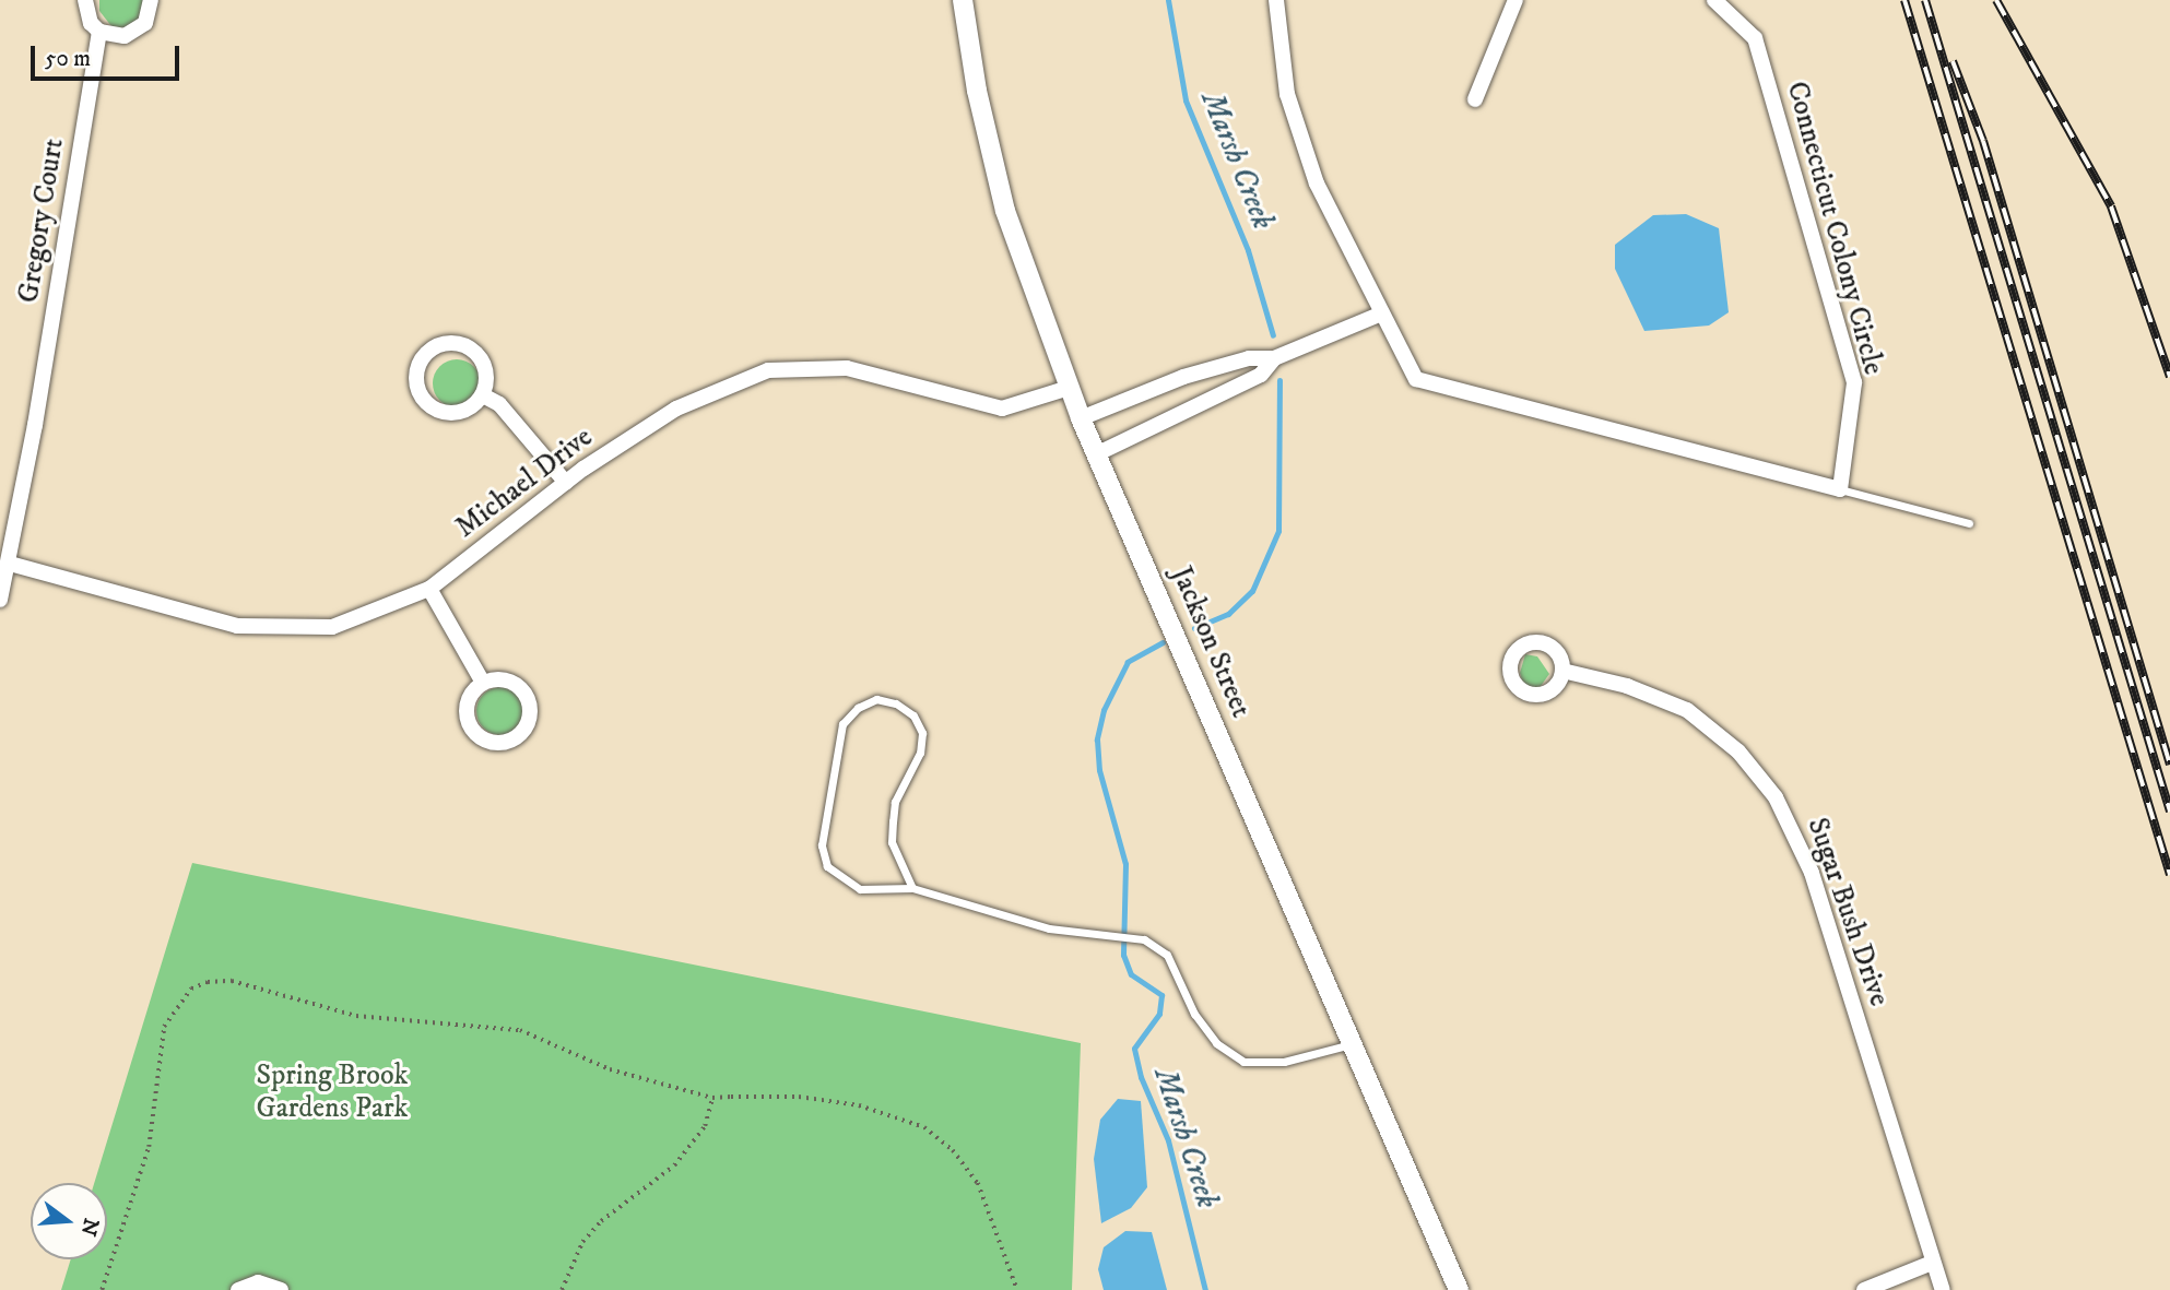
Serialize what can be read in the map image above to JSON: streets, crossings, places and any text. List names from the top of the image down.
{
  "streets": {
    "street": [
      "Gregory Court",
      "Connecticut Colony Circle",
      "Michael Drive",
      "Jackson Street",
      "Sugar Bush Drive"
    ]
  },
  "crossings": [
    ["Gregory Court", "Michael Drive"],
    ["Michael Drive", "Jackson Street"]
  ],
  "water": ["Marsh Creek"],
  "parks": ["Spring Brook Gardens Park"],
  "scale_bar": "50 m",
  "north": "right"
}
